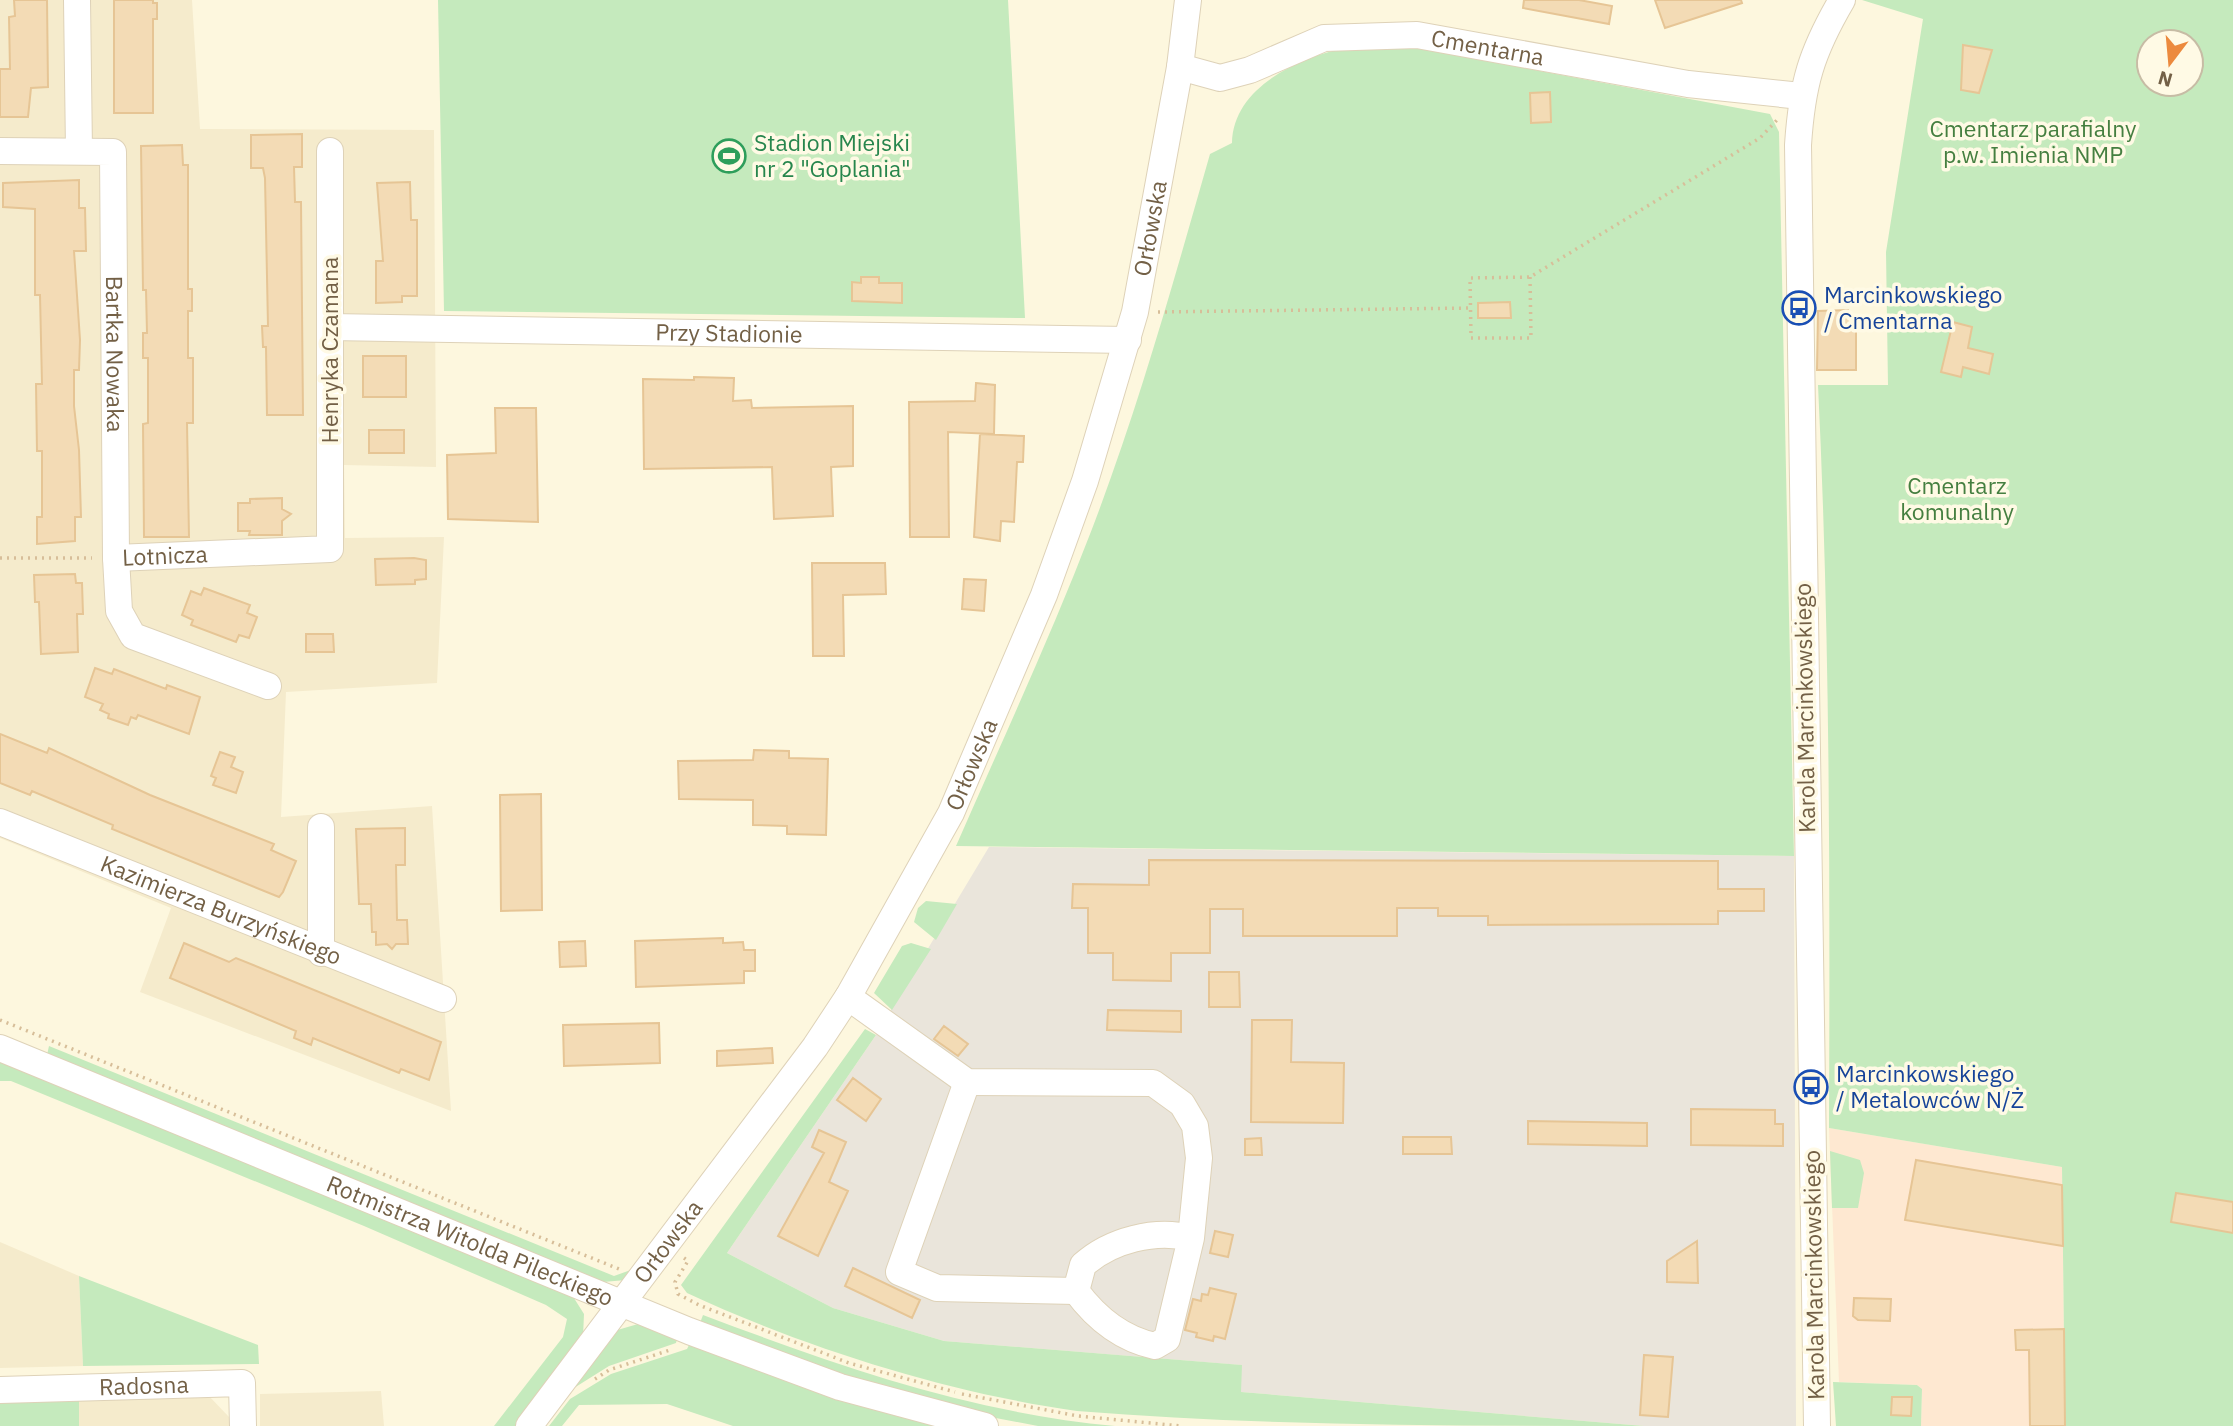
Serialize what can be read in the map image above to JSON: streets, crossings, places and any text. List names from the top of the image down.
{
  "streets": {
    "street": [
      "Cmentarna",
      "Orłowska",
      "Przy Stadionie",
      "Henryka Czamana",
      "Bartka Nowaka",
      "Lotnicza",
      "Karola Marcinkowskiego",
      "Kazimierza Burzyńskiego",
      "Rotmistrza Witolda Pileckiego",
      "Radosna"
    ]
  },
  "crossings": [
    ["Cmentarna", "Orłowska"],
    ["Cmentarna", "Karola Marcinkowskiego"],
    ["Orłowska", "Przy Stadionie"],
    ["Orłowska", "Rotmistrza Witolda Pileckiego"],
    ["Przy Stadionie", "Henryka Czamana"],
    ["Henryka Czamana", "Lotnicza"],
    ["Bartka Nowaka", "Lotnicza"]
  ],
  "parks": ["Cmentarz parafialny p.w. Imienia NMP", "Cmentarz komunalny"],
  "places": {
    "sports": ["Stadion Miejski nr 2 \"Goplania\""],
    "bus stop": ["Marcinkowskiego / Cmentarna", "Marcinkowskiego / Metalowców N/Ż"]
  },
  "north": "bottom"
}
